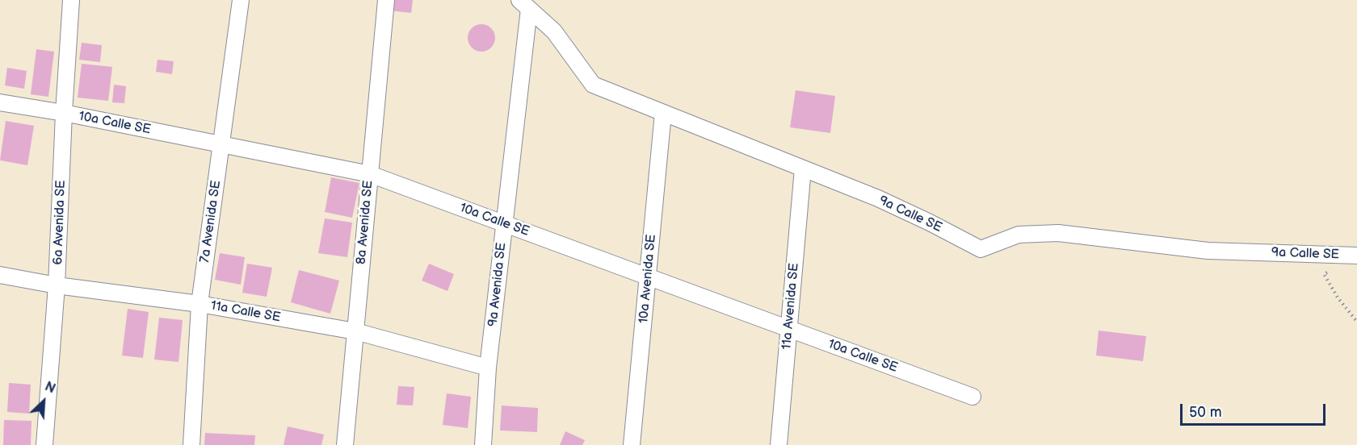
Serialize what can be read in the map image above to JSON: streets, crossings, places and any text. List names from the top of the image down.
{
  "streets": {
    "street": [
      "10a Calle SE",
      "9a Calle SE",
      "7a Avenida SE",
      "6a Avenida SE",
      "8a Avenida SE",
      "10a Avenida SE",
      "9a Avenida SE",
      "11a Avenida SE",
      "11a Calle SE"
    ]
  },
  "crossings": [
    ["10a Calle SE", "7a Avenida SE"],
    ["10a Calle SE", "6a Avenida SE"],
    ["10a Calle SE", "8a Avenida SE"],
    ["10a Calle SE", "10a Avenida SE"],
    ["10a Calle SE", "9a Avenida SE"],
    ["10a Calle SE", "11a Avenida SE"],
    ["9a Calle SE", "10a Avenida SE"],
    ["9a Calle SE", "9a Avenida SE"],
    ["9a Calle SE", "11a Avenida SE"],
    ["7a Avenida SE", "11a Calle SE"],
    ["6a Avenida SE", "11a Calle SE"],
    ["8a Avenida SE", "11a Calle SE"],
    ["9a Avenida SE", "11a Calle SE"]
  ],
  "scale_bar": "50 m",
  "north": "top right"
}
